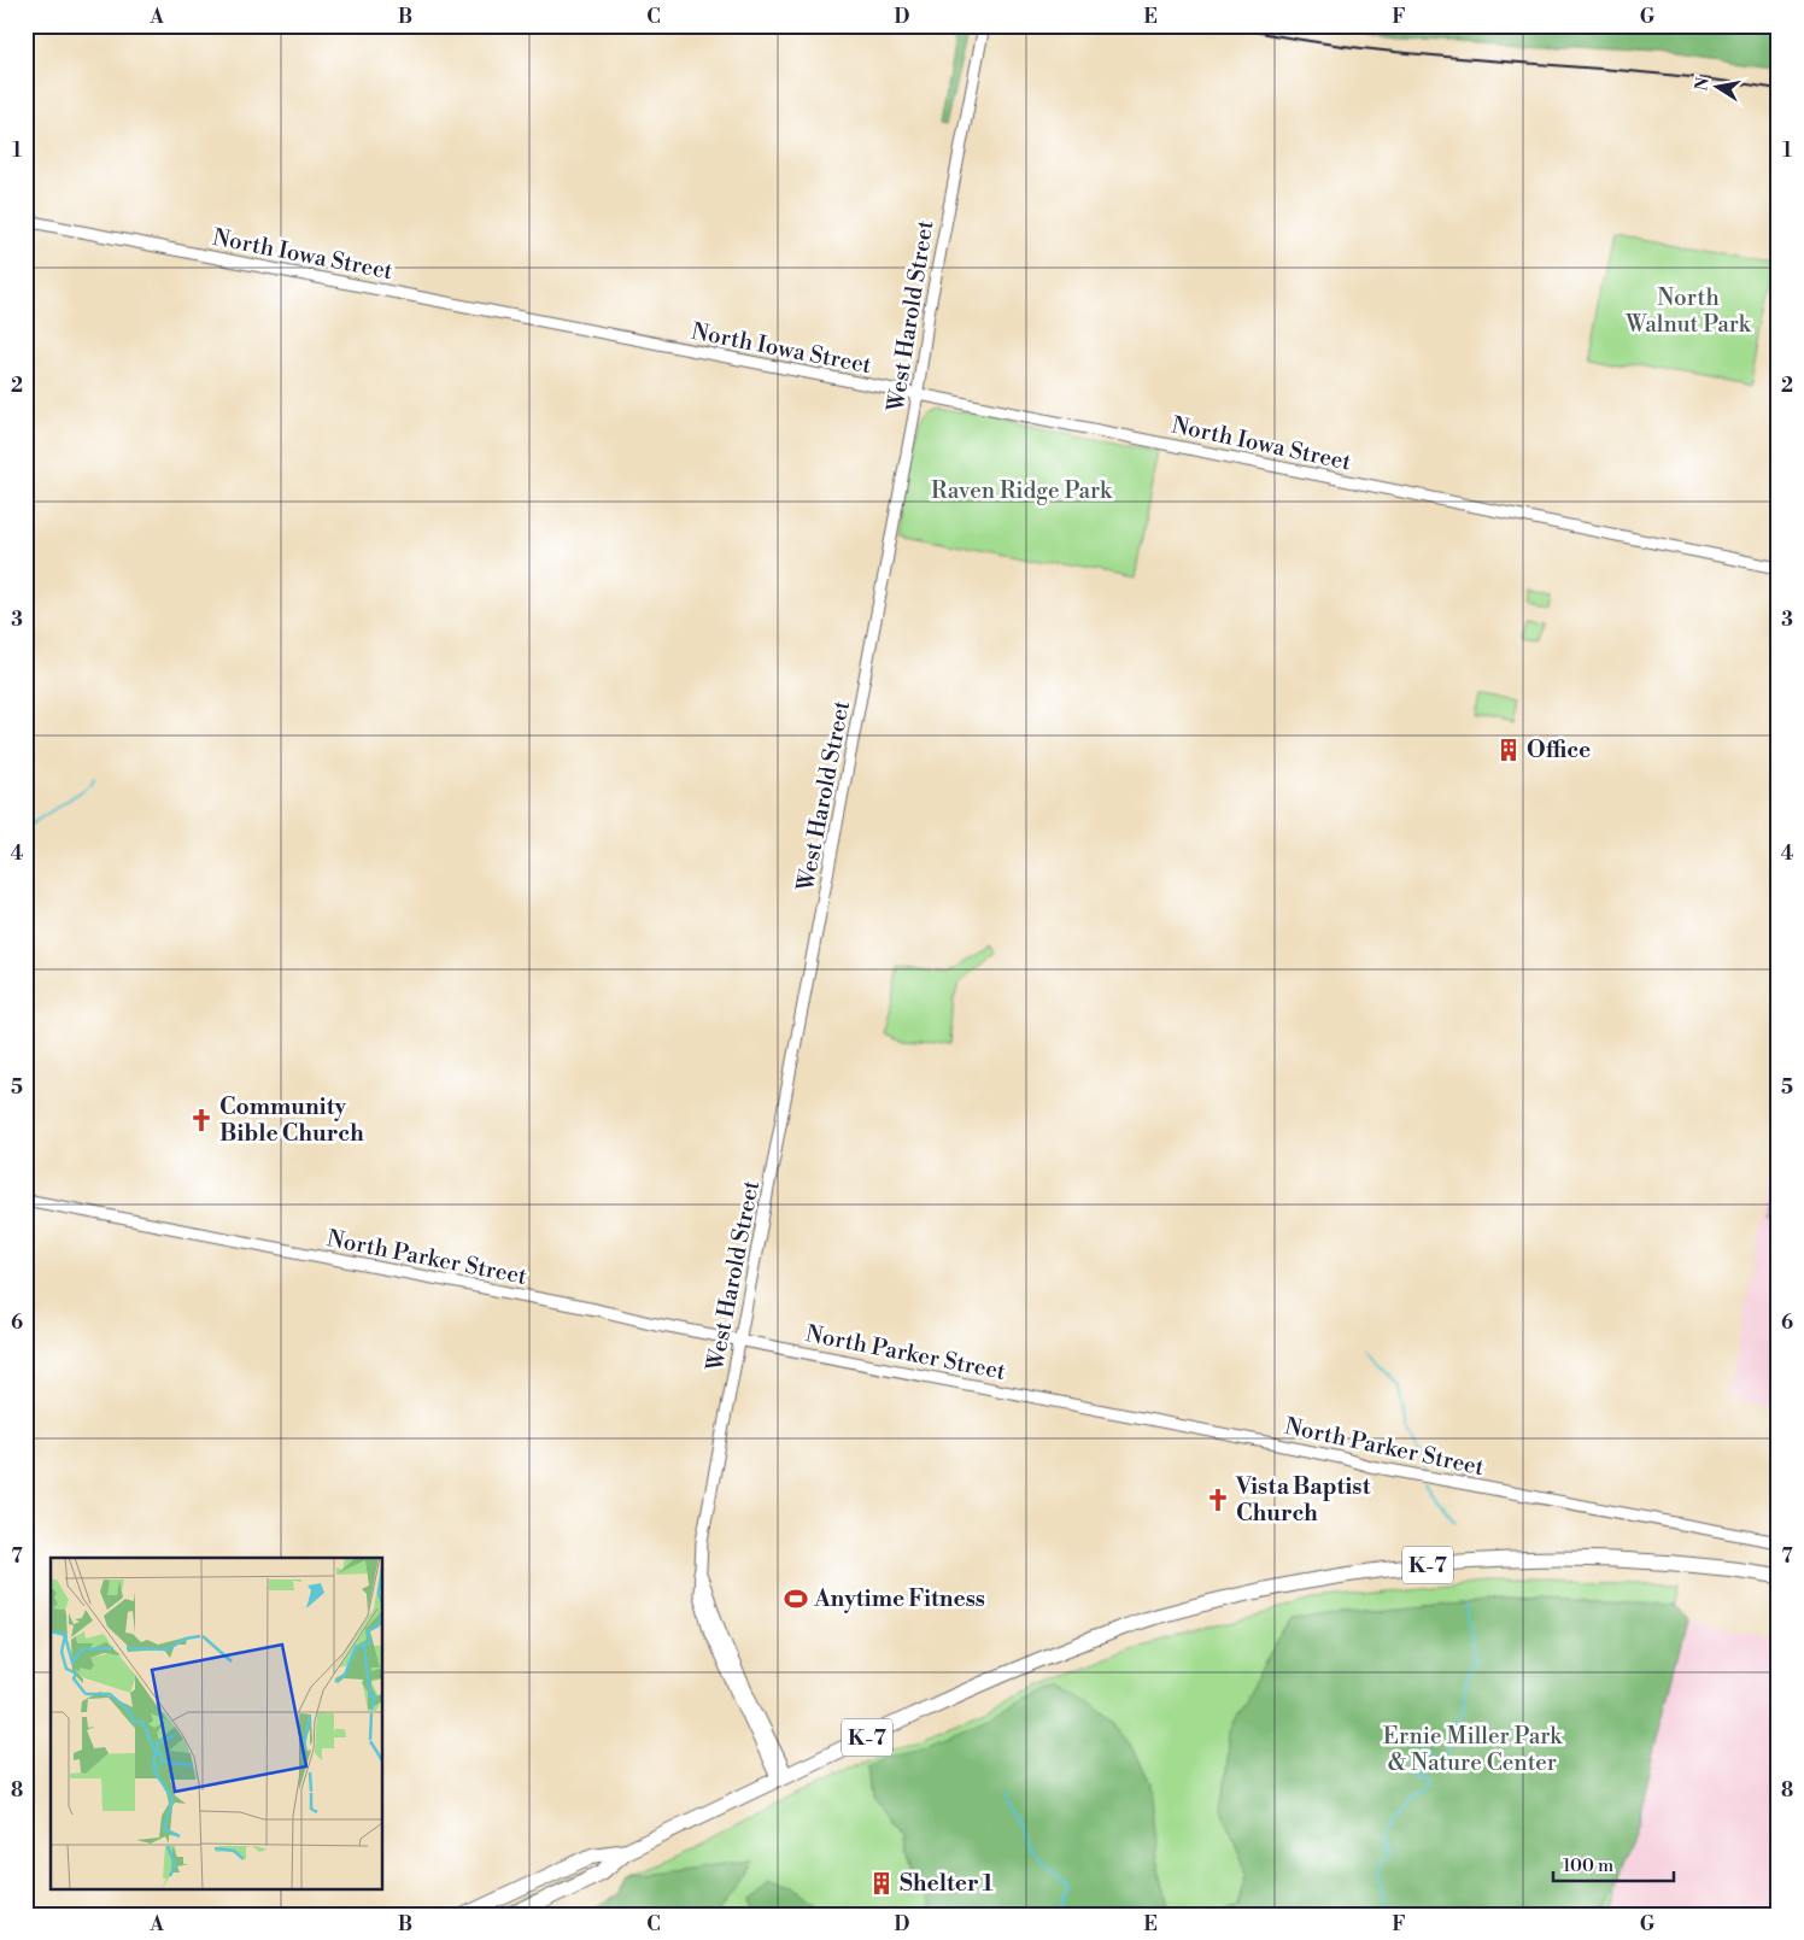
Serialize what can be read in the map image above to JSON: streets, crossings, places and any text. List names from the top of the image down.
{
  "streets": {
    "highway": ["K-7"],
    "street": ["North Iowa Street", "West Harold Street", "North Parker Street"]
  },
  "crossings": [
    ["North Iowa Street", "West Harold Street"],
    ["West Harold Street", "North Parker Street"],
    ["West Harold Street", "K-7"]
  ],
  "parks": ["North Walnut Park", "Raven Ridge Park", "Ernie Miller Park & Nature Center"],
  "places": {
    "building": ["Office", "Shelter 1"],
    "church": ["Community Bible Church", "Vista Baptist Church"],
    "sports": ["Anytime Fitness"]
  },
  "scale_bar": "100 m",
  "north": "left",
  "grid": {
    "columns": [
      "A",
      "B",
      "C",
      "D",
      "E",
      "F",
      "G"
    ],
    "rows": [
      "1",
      "2",
      "3",
      "4",
      "5",
      "6",
      "7",
      "8"
    ]
  }
}
